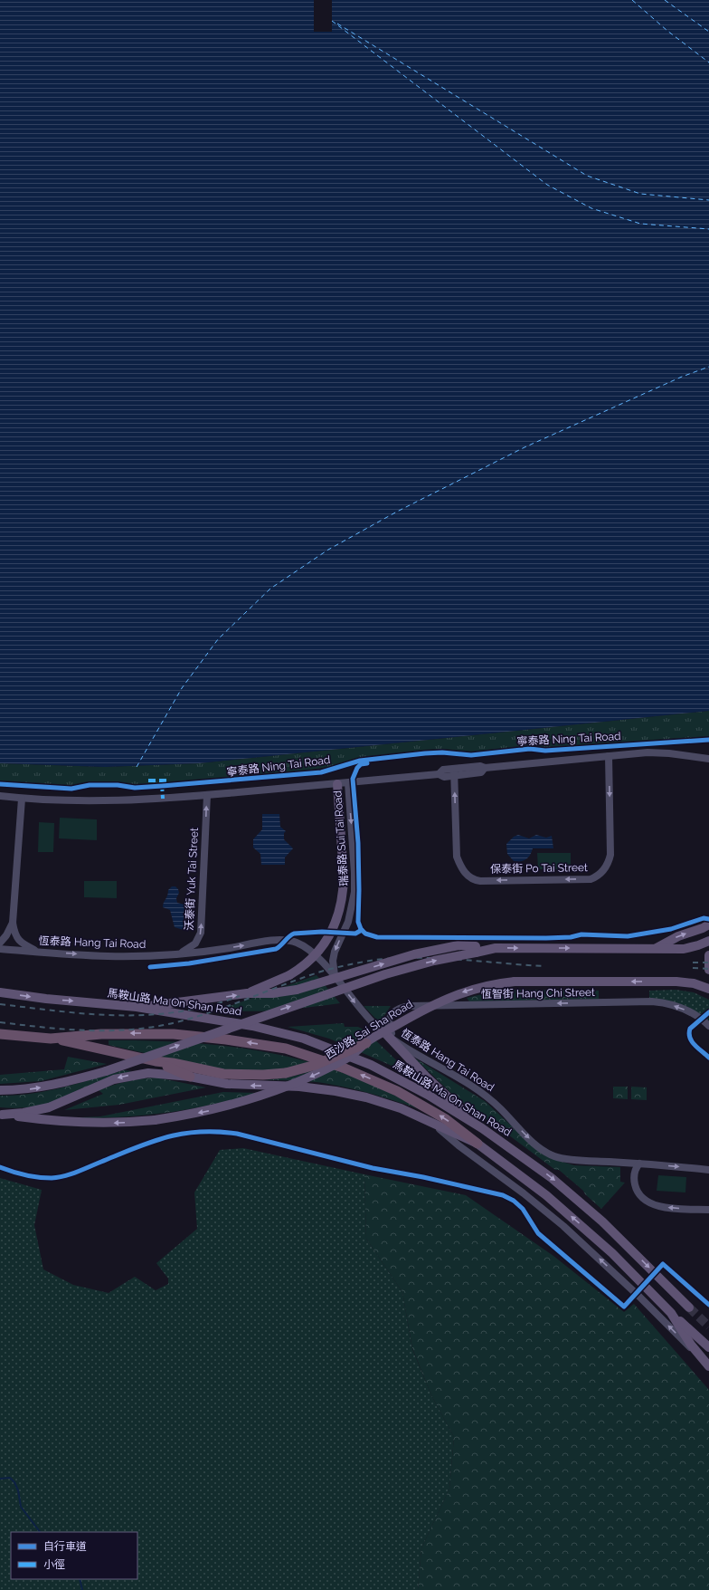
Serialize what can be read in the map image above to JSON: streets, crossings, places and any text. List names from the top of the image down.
{
  "streets": {
    "highway": ["馬鞍山路 Ma On Shan Road"],
    "main road": ["西沙路 Sai Sha Road"],
    "street": [
      "寧泰路 Ning Tai Road",
      "瑞泰路 Sui Tai Road",
      "保泰街 Po Tai Street",
      "沃泰街 Yuk Tai Street",
      "恆泰路 Hang Tai Road",
      "恆智街 Hang Chi Street"
    ]
  },
  "crossings": [
    ["寧泰路 Ning Tai Road", "瑞泰路 Sui Tai Road"],
    ["寧泰路 Ning Tai Road", "保泰街 Po Tai Street"],
    ["寧泰路 Ning Tai Road", "沃泰街 Yuk Tai Street"],
    ["瑞泰路 Sui Tai Road", "恆泰路 Hang Tai Road"],
    ["沃泰街 Yuk Tai Street", "恆泰路 Hang Tai Road"],
    ["恆泰路 Hang Tai Road", "恆智街 Hang Chi Street"],
    ["馬鞍山路 Ma On Shan Road", "西沙路 Sai Sha Road"]
  ],
  "one_way": [
    "瑞泰路 Sui Tai Road",
    "沃泰街 Yuk Tai Street",
    "恆泰路 Hang Tai Road",
    "恆智街 Hang Chi Street"
  ],
  "legend": ["自行車道", "小徑"]
}
